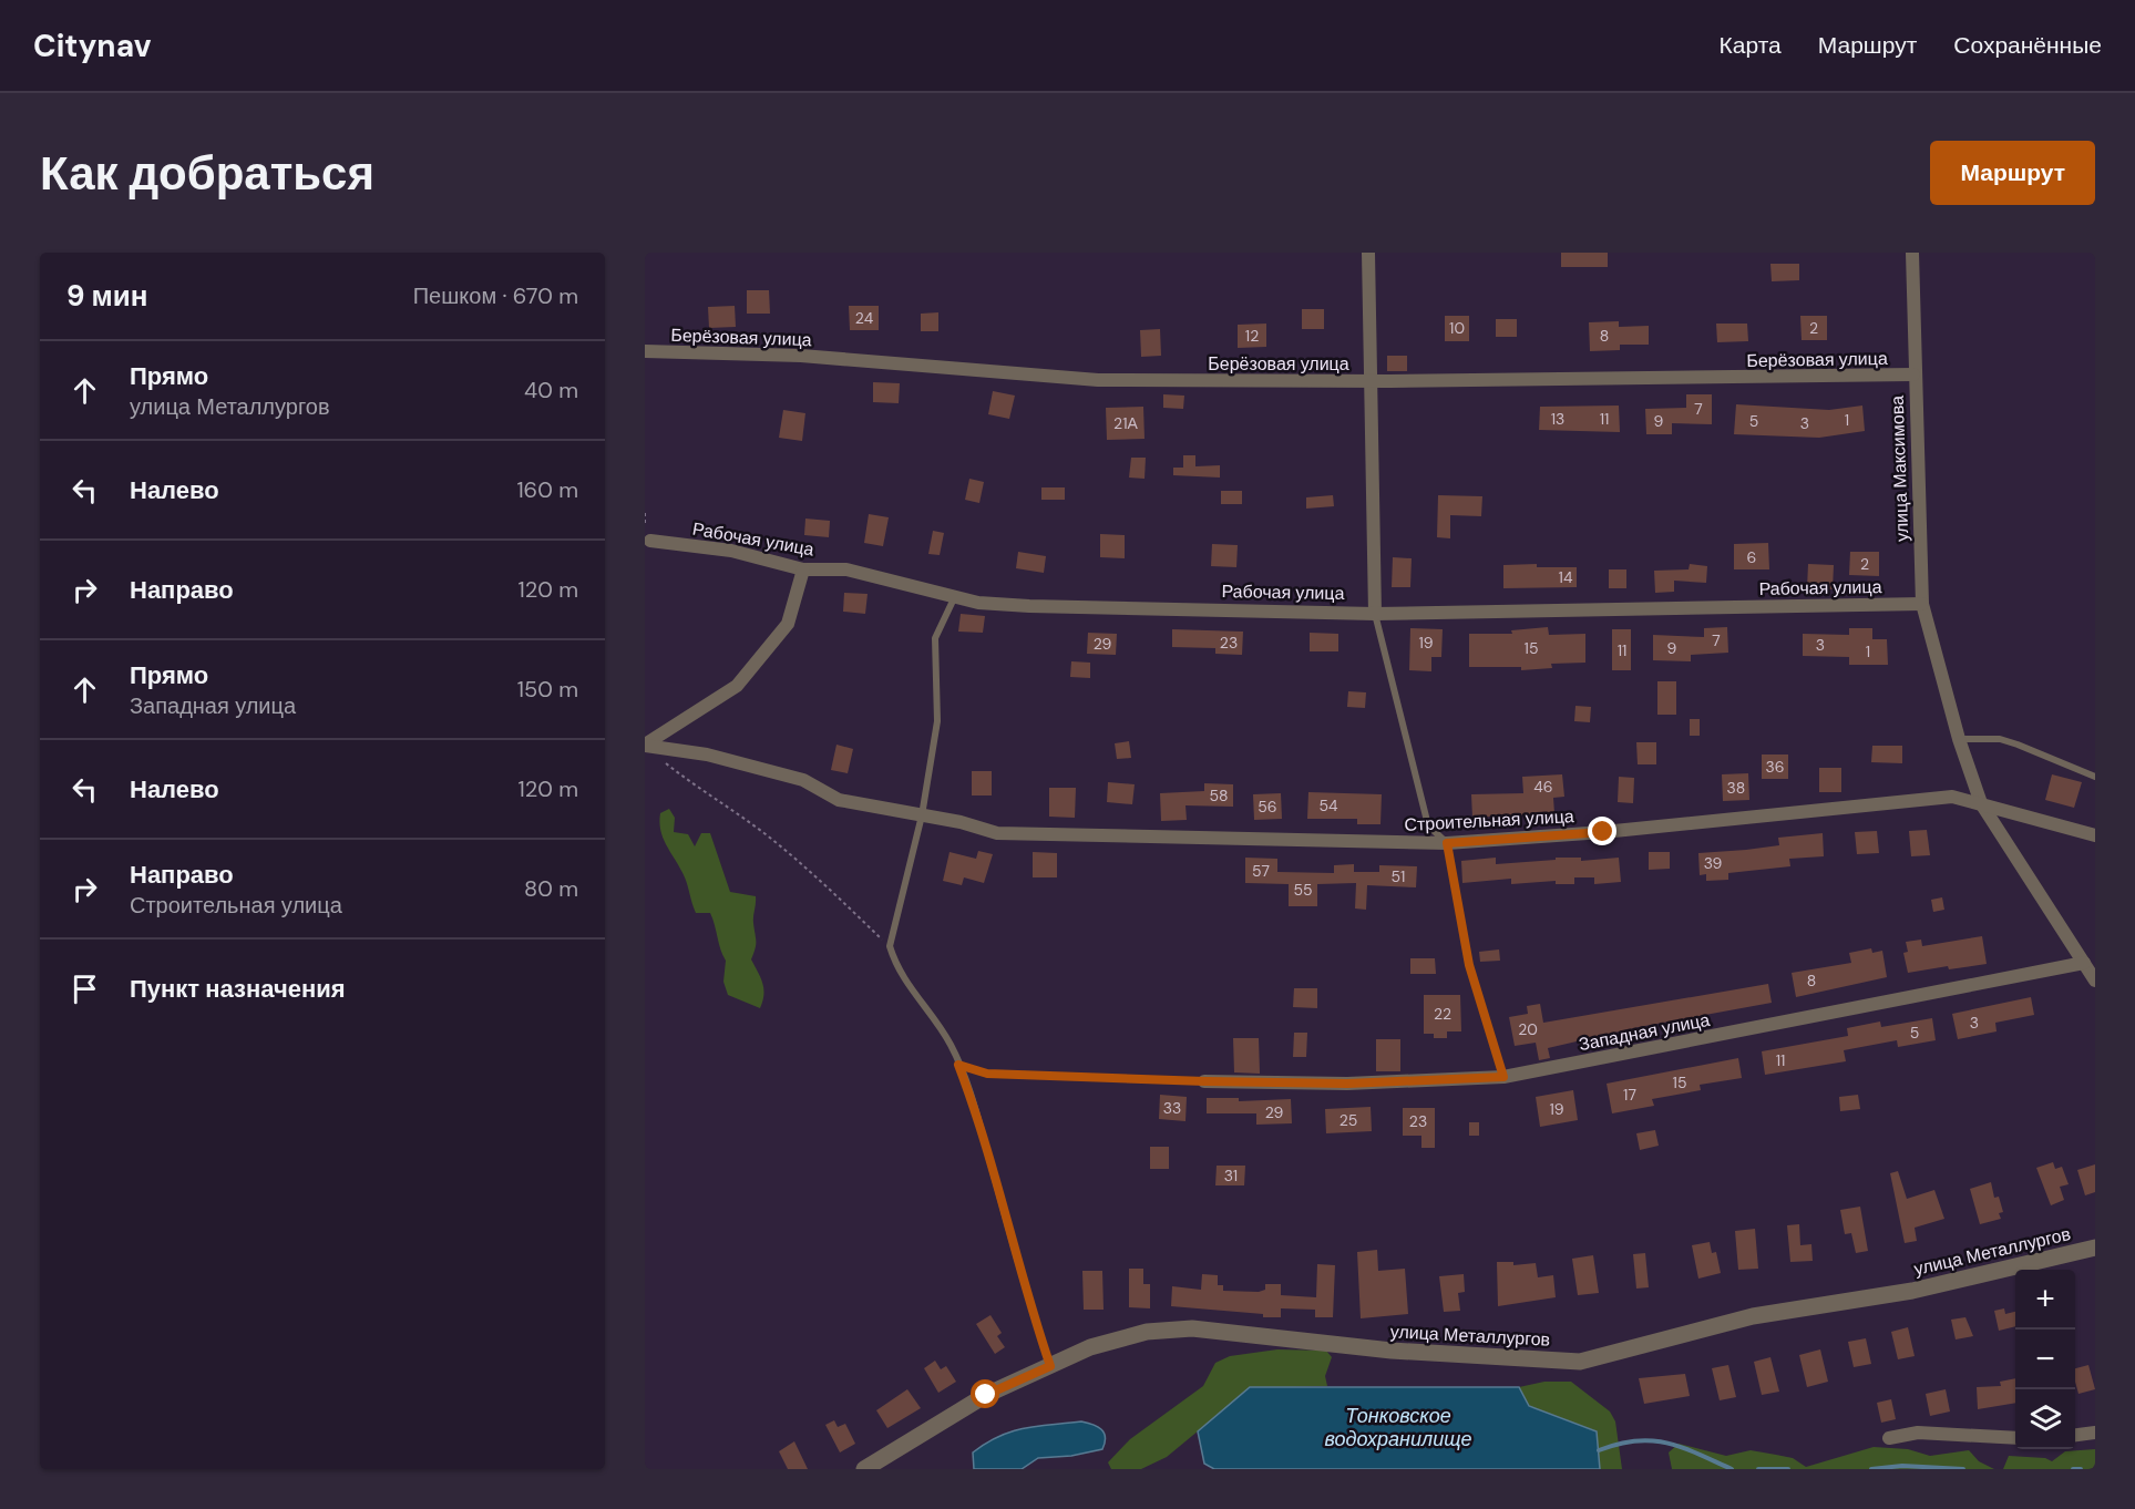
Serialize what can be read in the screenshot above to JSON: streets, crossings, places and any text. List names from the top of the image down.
{
  "streets": {
    "street": [
      "Берёзовая улица",
      "улица Максимова",
      "Рабочая улица",
      "Строительная улица",
      "Западная улица",
      "улица Металлургов"
    ]
  },
  "crossings": [
    ["Берёзовая улица", "улица Максимова"],
    ["улица Максимова", "Рабочая улица"],
    ["улица Максимова", "Строительная улица"],
    ["улица Максимова", "Западная улица"]
  ],
  "water": ["Тонковское водохранилище"],
  "house_numbers": [
    "24",
    "10",
    "2",
    "12",
    "8",
    "7",
    "13",
    "11",
    "1",
    "9",
    "5",
    "21А",
    "3",
    "6",
    "2",
    "14",
    "7",
    "23",
    "19",
    "29",
    "3",
    "15",
    "9",
    "11",
    "1",
    "36",
    "46",
    "38",
    "58",
    "54",
    "56",
    "39",
    "57",
    "51",
    "55",
    "8",
    "22",
    "3",
    "20",
    "5",
    "11",
    "15",
    "17",
    "33",
    "19",
    "29",
    "25",
    "23",
    "31"
  ],
  "page": {
    "header": "Citynav",
    "nav": ["Карта", "Маршрут", "Сохранённые"],
    "buttons": "Маршрут",
    "title": "Как добраться",
    "heading": ["9 мин", "Пешком · 670 m"],
    "list": [
      ["Прямо", "улица Металлургов", "40 m"],
      ["Налево", "160 m"],
      ["Направо", "120 m"],
      ["Прямо", "Западная улица", "150 m"],
      ["Налево", "120 m"],
      ["Направо", "Строительная улица", "80 m"],
      "Пункт назначения"
    ],
    "map_buttons": ["+", "−"]
  }
}
